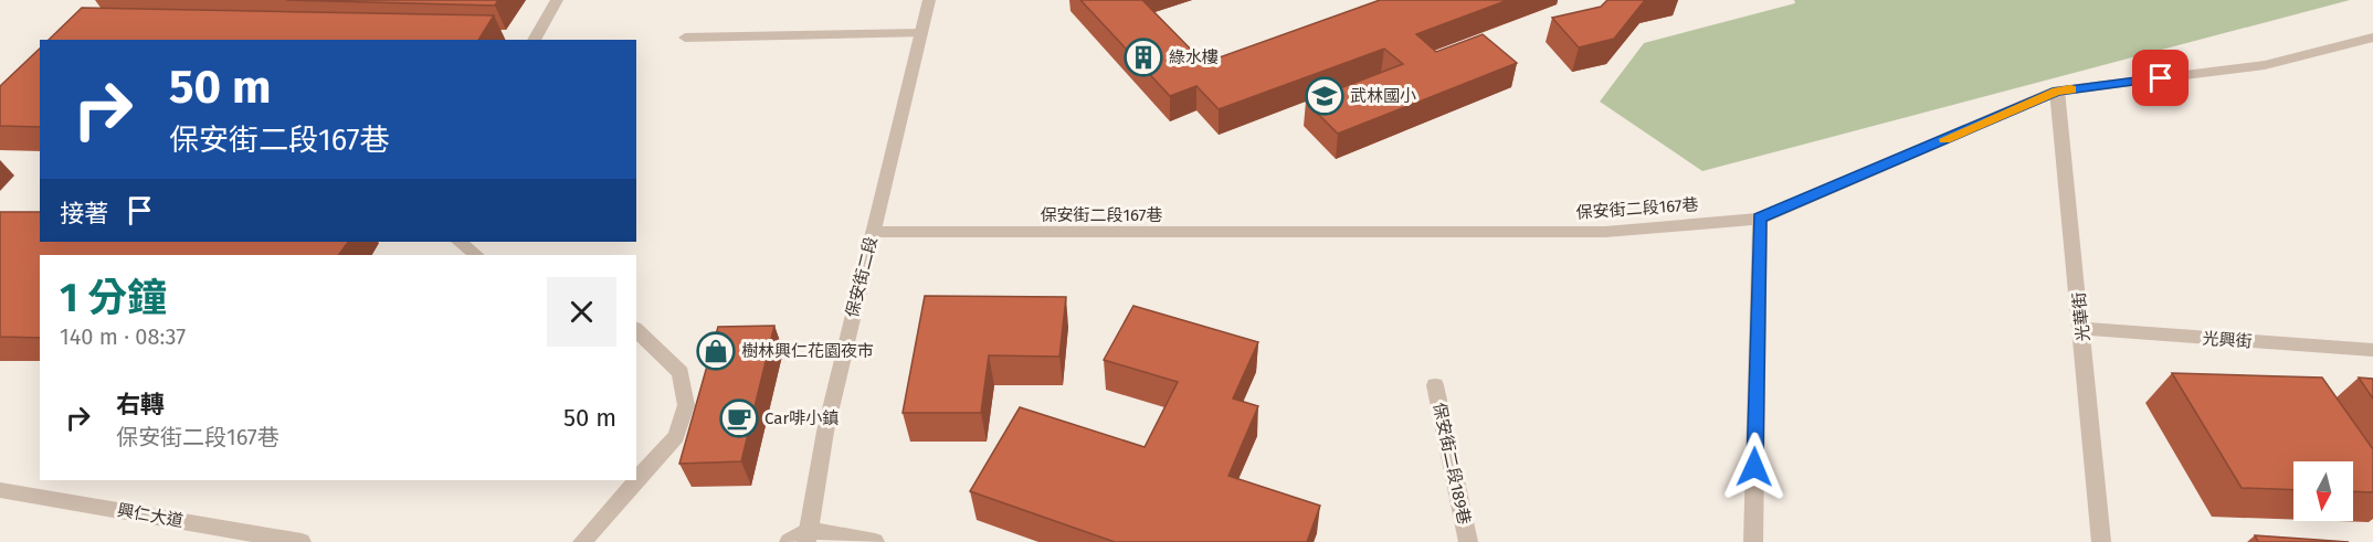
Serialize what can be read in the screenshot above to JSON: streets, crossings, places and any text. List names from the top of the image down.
{
  "streets": {
    "street": [
      "保安街二段167巷",
      "保安街二段",
      "光華街",
      "光興街",
      "保安街二段189巷",
      "興仁大道"
    ]
  },
  "crossings": [
    ["保安街二段167巷", "保安街二段"],
    ["保安街二段167巷", "光華街"],
    ["光華街", "光興街"]
  ],
  "places": {
    "building": ["綠水樓"],
    "school or university": ["武林國小"],
    "shop": ["樹林興仁花園夜市"],
    "cafe": ["Car啡小鎮"]
  },
  "north": "bottom",
  "page": {
    "turn": ["50 m", "保安街二段167巷"],
    "then": "接著",
    "heading": ["1 分鐘", "140 m · 08:37"],
    "list": [
      {
        "name": "右轉",
        "note": "保安街二段167巷",
        "value": "50 m"
      }
    ]
  }
}
